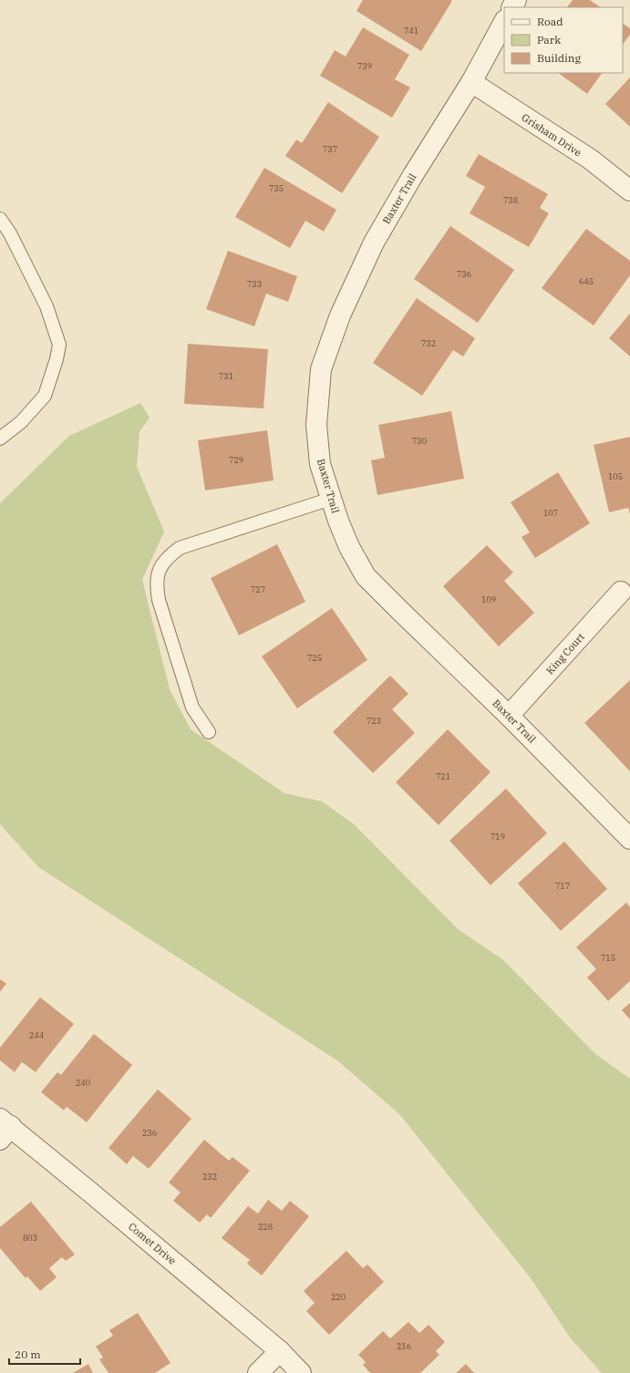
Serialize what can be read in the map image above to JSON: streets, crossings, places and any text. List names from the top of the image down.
{
  "streets": {
    "street": [
      "Grisham Drive",
      "Baxter Trail",
      "King Court",
      "Comet Drive"
    ]
  },
  "crossings": [
    ["Grisham Drive", "Baxter Trail"],
    ["Baxter Trail", "King Court"]
  ],
  "house_numbers": [
    "741",
    "739",
    "737",
    "735",
    "738",
    "736",
    "645",
    "733",
    "732",
    "731",
    "730",
    "729",
    "105",
    "107",
    "727",
    "109",
    "725",
    "723",
    "721",
    "719",
    "717",
    "715",
    "244",
    "240",
    "236",
    "232",
    "228",
    "803",
    "220",
    "216"
  ],
  "legend": ["Road", "Park", "Building"],
  "scale_bar": "20 m"
}
